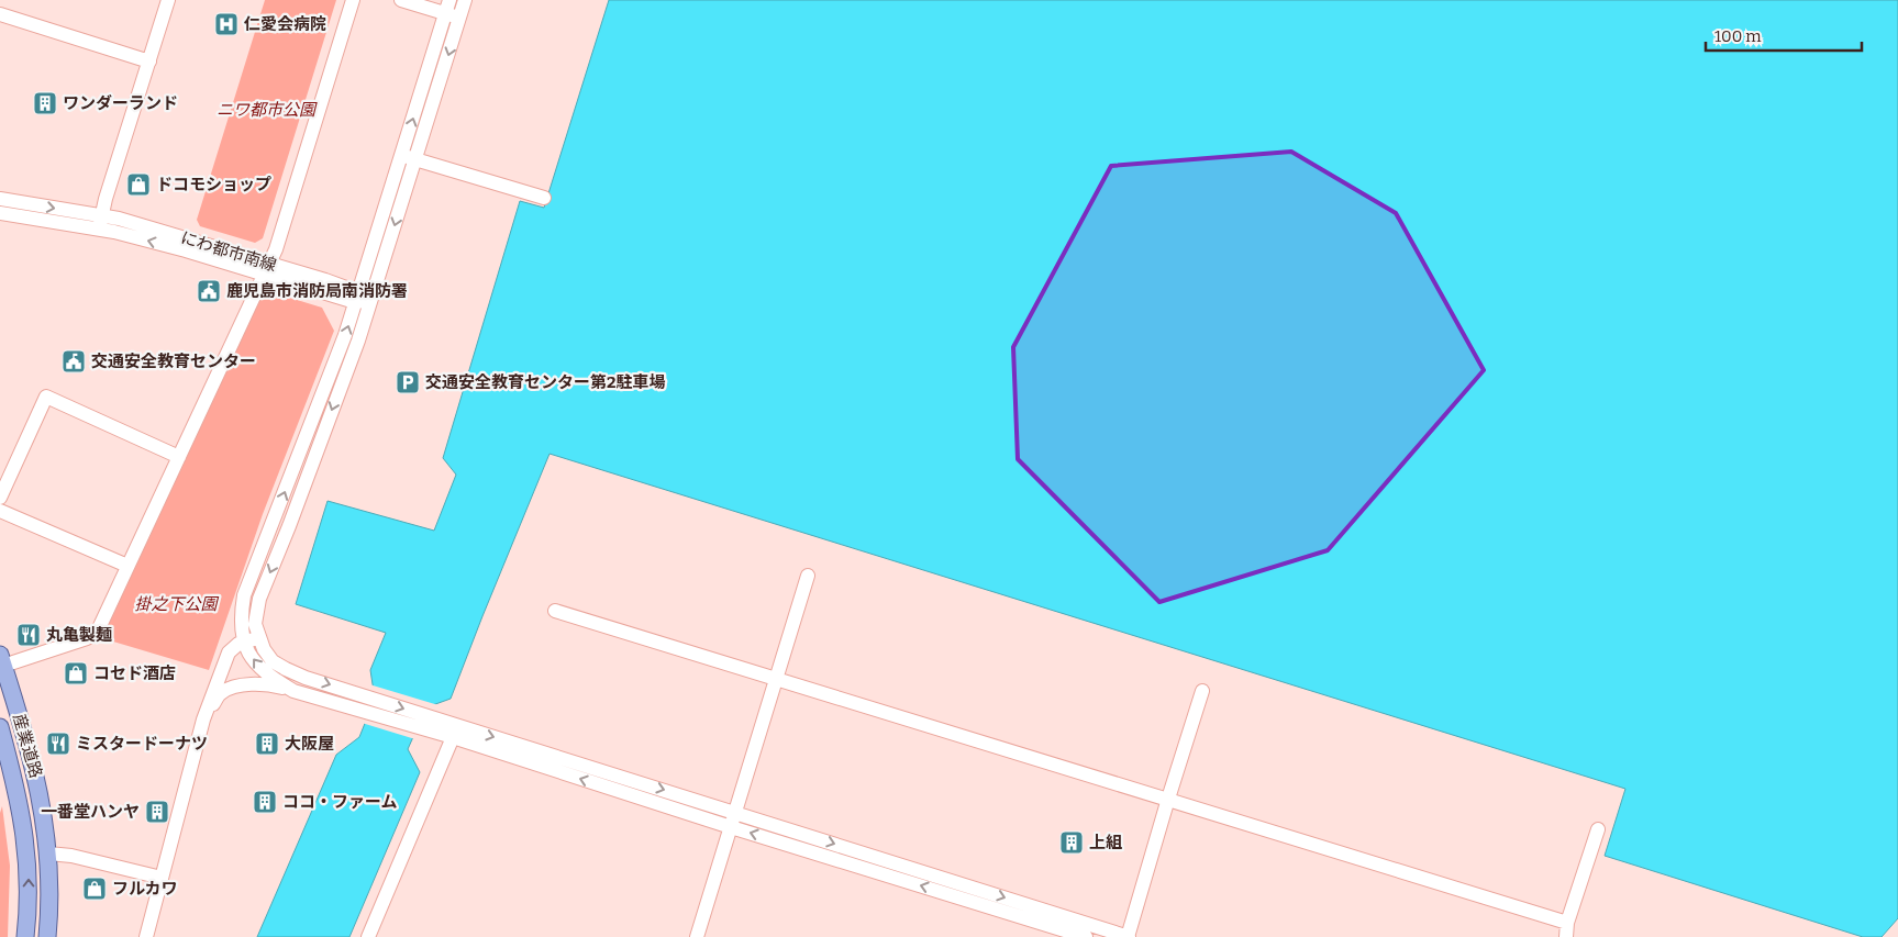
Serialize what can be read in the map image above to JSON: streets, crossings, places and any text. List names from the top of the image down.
{
  "streets": {
    "main road": ["産業道路"],
    "street": ["にわ都市南線"]
  },
  "parks": ["ニワ都市公園", "掛之下公園"],
  "places": {
    "hospital": ["仁愛会病院"],
    "building": [
      "ワンダーランド",
      "大阪屋",
      "ココ・ファーム",
      "一番堂ハンヤ",
      "上組"
    ],
    "shop": ["ドコモショップ", "コセド酒店", "フルカワ"],
    "public building": ["鹿児島市消防局南消防署", "交通安全教育センター"],
    "parking": ["交通安全教育センター第2駐車場"],
    "restaurant": ["丸亀製麺", "ミスタードーナツ"]
  },
  "scale_bar": "100 m"
}
